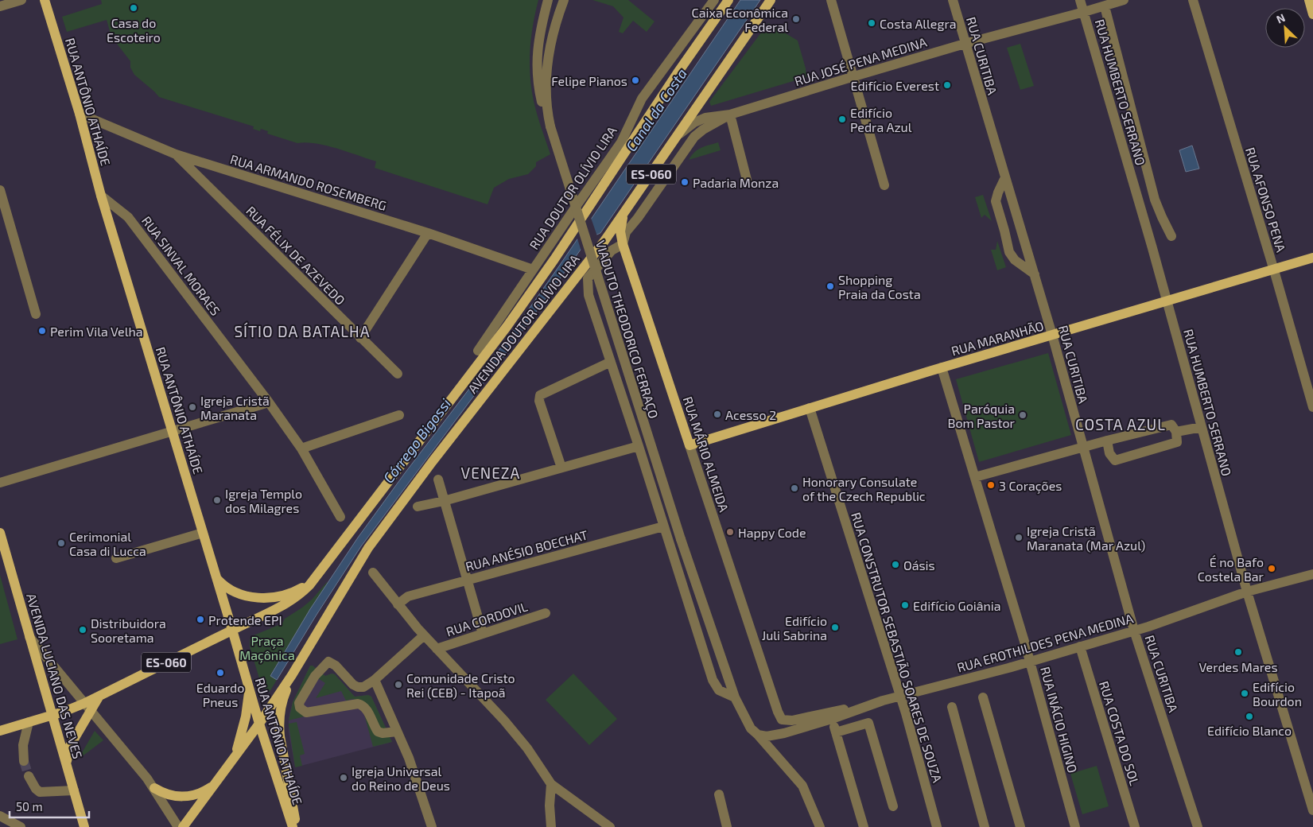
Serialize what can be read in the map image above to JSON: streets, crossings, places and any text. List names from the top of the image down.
{
  "streets": {
    "main road": [
      "RUA ANTÔNIO ATHAÍDE",
      "ES-060",
      "AVENIDA DOUTOR OLÍVIO LIRA",
      "RUA MARANHÃO",
      "RUA MÁRIO ALMEIDA",
      "AVENIDA LUCIANO DAS NEVES"
    ],
    "street": [
      "RUA CURITIBA",
      "RUA JOSÉ PENA MEDINA",
      "RUA HUMBERTO SERRANO",
      "RUA ARMANDO ROSEMBERG",
      "RUA DOUTOR OLÍVIO LIRA",
      "RUA AFONSO PENA",
      "RUA FÉLIX DE AZEVEDO",
      "RUA SINVAL MORAES",
      "VIADUTO THEODORICO FERRAÇO",
      "RUA ANÉSIO BOECHAT",
      "RUA CORDOVIL",
      "RUA EROTHILDES PENA MEDINA",
      "RUA CONSTRUTOR SEBASTIÃO SOARES DE SOUZA",
      "RUA INÁCIO HIGINO",
      "RUA COSTA DO SOL"
    ]
  },
  "crossings": [
    ["RUA CURITIBA", "RUA JOSÉ PENA MEDINA"],
    ["RUA CURITIBA", "RUA MARANHÃO"],
    ["RUA CURITIBA", "RUA EROTHILDES PENA MEDINA"],
    ["RUA JOSÉ PENA MEDINA", "RUA HUMBERTO SERRANO"],
    ["RUA JOSÉ PENA MEDINA", "AVENIDA DOUTOR OLÍVIO LIRA"],
    ["RUA HUMBERTO SERRANO", "RUA MARANHÃO"],
    ["RUA HUMBERTO SERRANO", "RUA EROTHILDES PENA MEDINA"],
    ["RUA ANTÔNIO ATHAÍDE", "ES-060"],
    ["RUA ANTÔNIO ATHAÍDE", "RUA ARMANDO ROSEMBERG"],
    ["RUA ANTÔNIO ATHAÍDE", "RUA SINVAL MORAES"],
    ["RUA ANTÔNIO ATHAÍDE", "AVENIDA DOUTOR OLÍVIO LIRA"],
    ["ES-060", "AVENIDA DOUTOR OLÍVIO LIRA"],
    ["RUA ARMANDO ROSEMBERG", "RUA DOUTOR OLÍVIO LIRA"],
    ["RUA ARMANDO ROSEMBERG", "RUA FÉLIX DE AZEVEDO"],
    ["RUA AFONSO PENA", "RUA MARANHÃO"],
    ["AVENIDA DOUTOR OLÍVIO LIRA", "RUA MÁRIO ALMEIDA"],
    ["RUA MARANHÃO", "RUA MÁRIO ALMEIDA"],
    ["RUA MARANHÃO", "RUA CONSTRUTOR SEBASTIÃO SOARES DE SOUZA"],
    ["RUA MARANHÃO", "RUA INÁCIO HIGINO"],
    ["RUA MÁRIO ALMEIDA", "RUA EROTHILDES PENA MEDINA"],
    ["RUA EROTHILDES PENA MEDINA", "RUA CONSTRUTOR SEBASTIÃO SOARES DE SOUZA"],
    ["RUA EROTHILDES PENA MEDINA", "RUA INÁCIO HIGINO"],
    ["RUA EROTHILDES PENA MEDINA", "RUA COSTA DO SOL"]
  ],
  "districts": ["SÍTIO DA BATALHA", "COSTA AZUL", "VENEZA"],
  "water": ["Canal da Costa", "Córrego Bigossi"],
  "parks": ["Praça Maçônica"],
  "places": [
    "Casa do Escoteiro",
    "Caixa Econômica Federal",
    "Costa Allegra",
    "Felipe Pianos",
    "Edifício Everest",
    "Edifício Pedra Azul",
    "Padaria Monza",
    "Shopping Praia da Costa",
    "Perim Vila Velha",
    "Igreja Cristã Maranata",
    "Acesso 2",
    "Paróquia Bom Pastor",
    "3 Corações",
    "Honorary Consulate of the Czech Republic",
    "Igreja Templo dos Milagres",
    "Happy Code",
    "Igreja Cristã Maranata (Mar Azul)",
    "Cerimonial Casa di Lucca",
    "Oásis",
    "É no Bafo Costela Bar",
    "Edifício Goiânia",
    "Protende EPI",
    "Edifício Juli Sabrina",
    "Distribuidora Sooretama",
    "Verdes Mares",
    "Eduardo Pneus",
    "Comunidade Cristo Rei (CEB) - Itapoã",
    "Edifício Bourdon",
    "Edifício Blanco",
    "Igreja Universal do Reino de Deus"
  ],
  "scale_bar": "50 m",
  "north": "top left"
}
